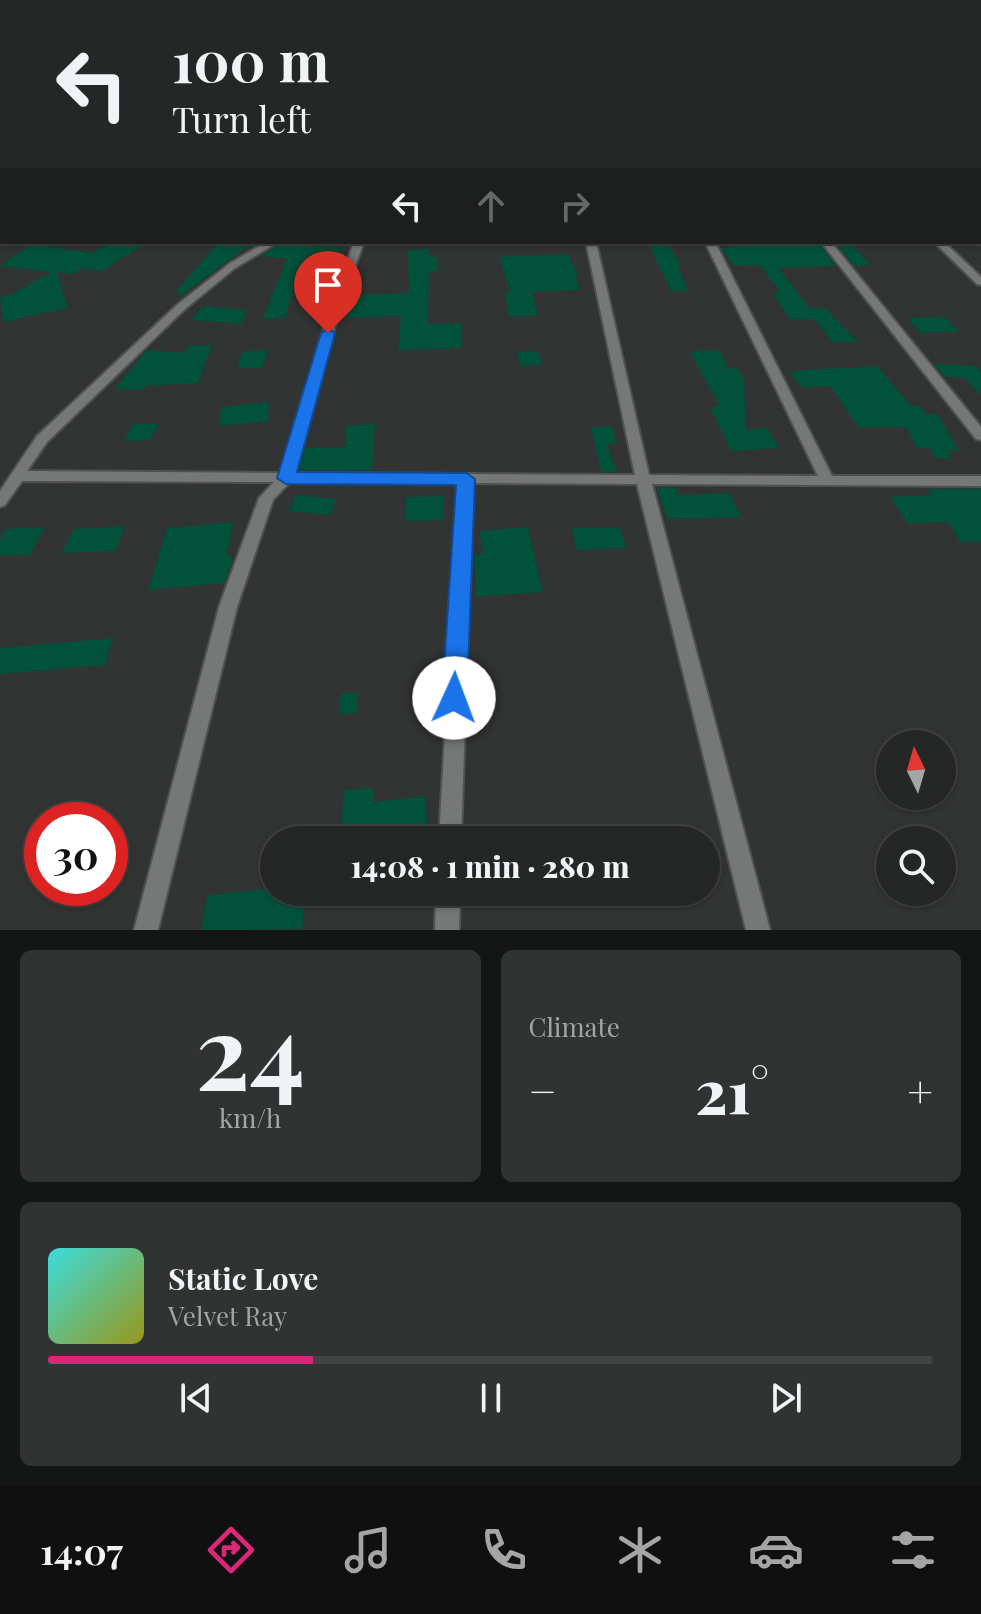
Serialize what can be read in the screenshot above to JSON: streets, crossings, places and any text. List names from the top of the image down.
{
  "north": "top",
  "page": {
    "turn": ["100 m", "Turn left"],
    "limit": "30",
    "trip": "14:08 · 1 min · 280 m",
    "tile": [
      ["24", "km/h"],
      "Climate"
    ],
    "heat": ["−", "21°", "+"],
    "song": ["Static Love", "Velvet Ray"],
    "tabs": "14:07"
  }
}
